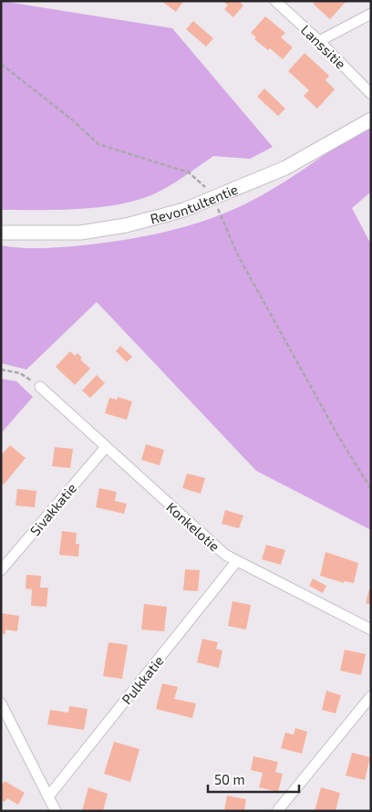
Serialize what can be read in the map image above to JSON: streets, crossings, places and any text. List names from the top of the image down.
{
  "streets": {
    "street": [
      "Lanssitie",
      "Revontultentie",
      "Sivakkatie",
      "Konkelotie",
      "Pulkkatie"
    ]
  },
  "crossings": [
    ["Sivakkatie", "Konkelotie"],
    ["Konkelotie", "Pulkkatie"]
  ],
  "scale_bar": "50 m"
}
